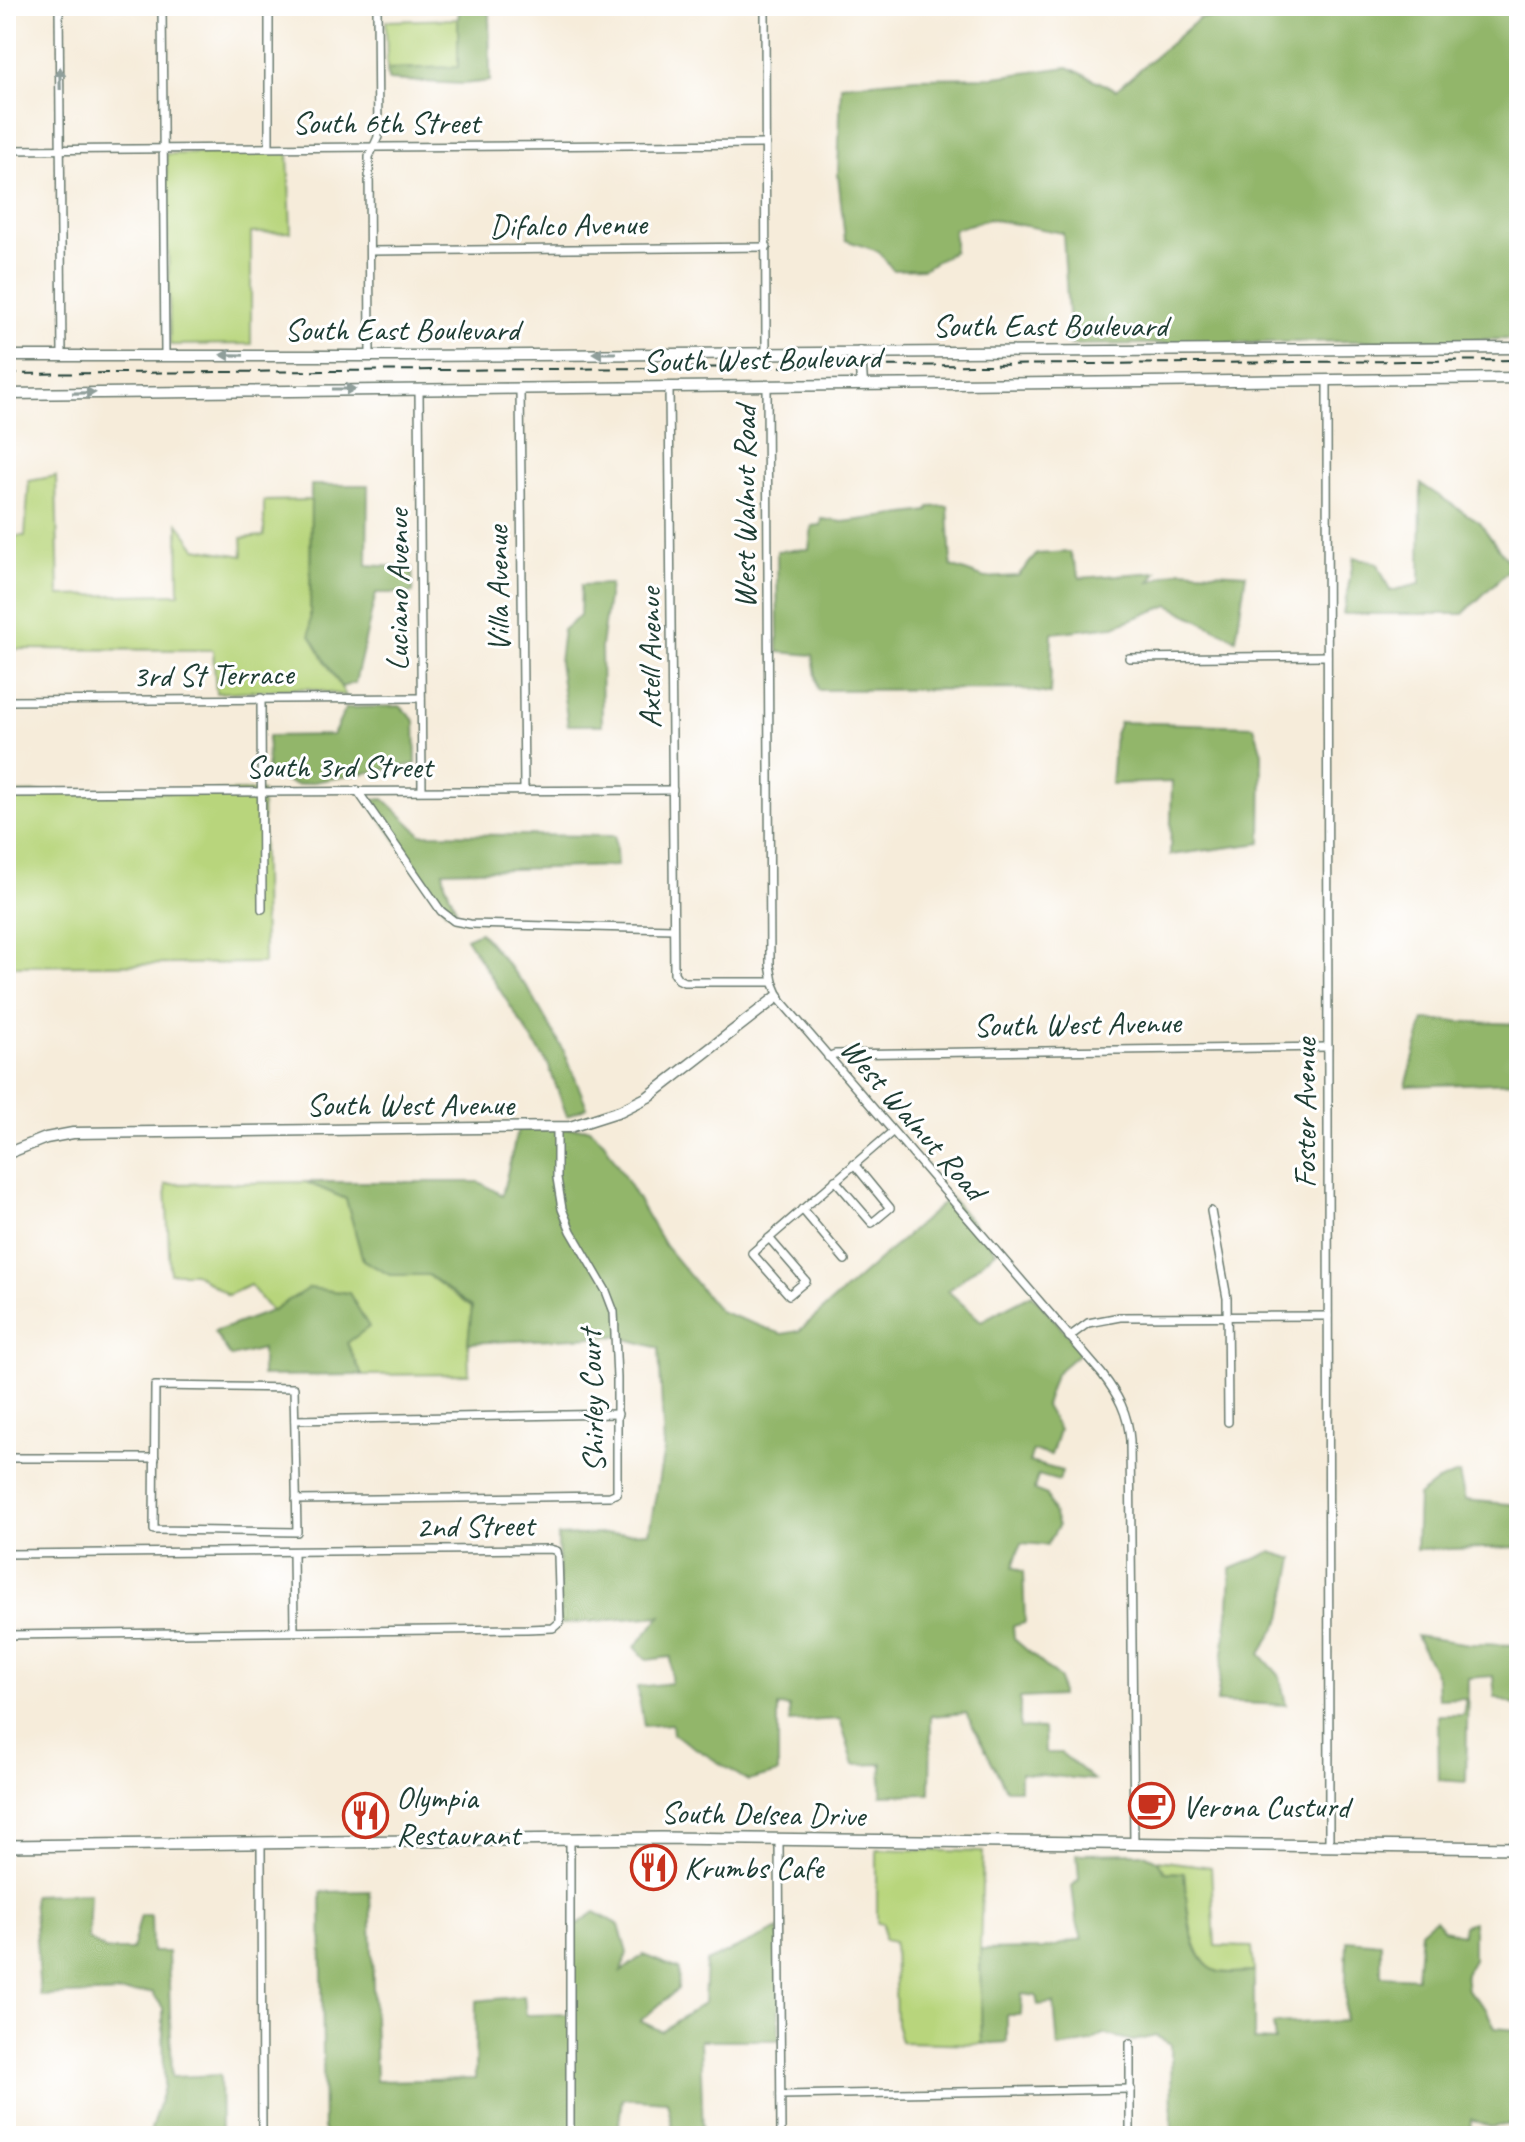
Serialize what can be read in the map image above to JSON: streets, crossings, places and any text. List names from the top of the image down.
{
  "streets": {
    "main road": [
      "South East Boulevard",
      "South West Boulevard",
      "South West Avenue",
      "South Delsea Drive"
    ],
    "street": [
      "South 6th Street",
      "Difalco Avenue",
      "West Walnut Road",
      "Villa Avenue",
      "Luciano Avenue",
      "Axtell Avenue",
      "3rd St Terrace",
      "South 3rd Street",
      "Foster Avenue",
      "Shirley Court",
      "2nd Street"
    ]
  },
  "crossings": [
    ["South West Boulevard", "West Walnut Road"],
    ["South West Boulevard", "Villa Avenue"],
    ["South West Boulevard", "Luciano Avenue"],
    ["South West Boulevard", "Axtell Avenue"],
    ["South West Boulevard", "Foster Avenue"],
    ["West Walnut Road", "Axtell Avenue"],
    ["West Walnut Road", "South West Avenue"],
    ["West Walnut Road", "South Delsea Drive"],
    ["Villa Avenue", "South 3rd Street"],
    ["Luciano Avenue", "3rd St Terrace"],
    ["Luciano Avenue", "South 3rd Street"],
    ["Axtell Avenue", "South 3rd Street"],
    ["South West Avenue", "Foster Avenue"],
    ["South West Avenue", "Shirley Court"],
    ["Foster Avenue", "South Delsea Drive"]
  ],
  "one_way": ["South East Boulevard"],
  "places": {
    "cafe": ["Verona Custurd"],
    "restaurant": ["Olympia Restaurant", "Krumbs Cafe"]
  }
}
